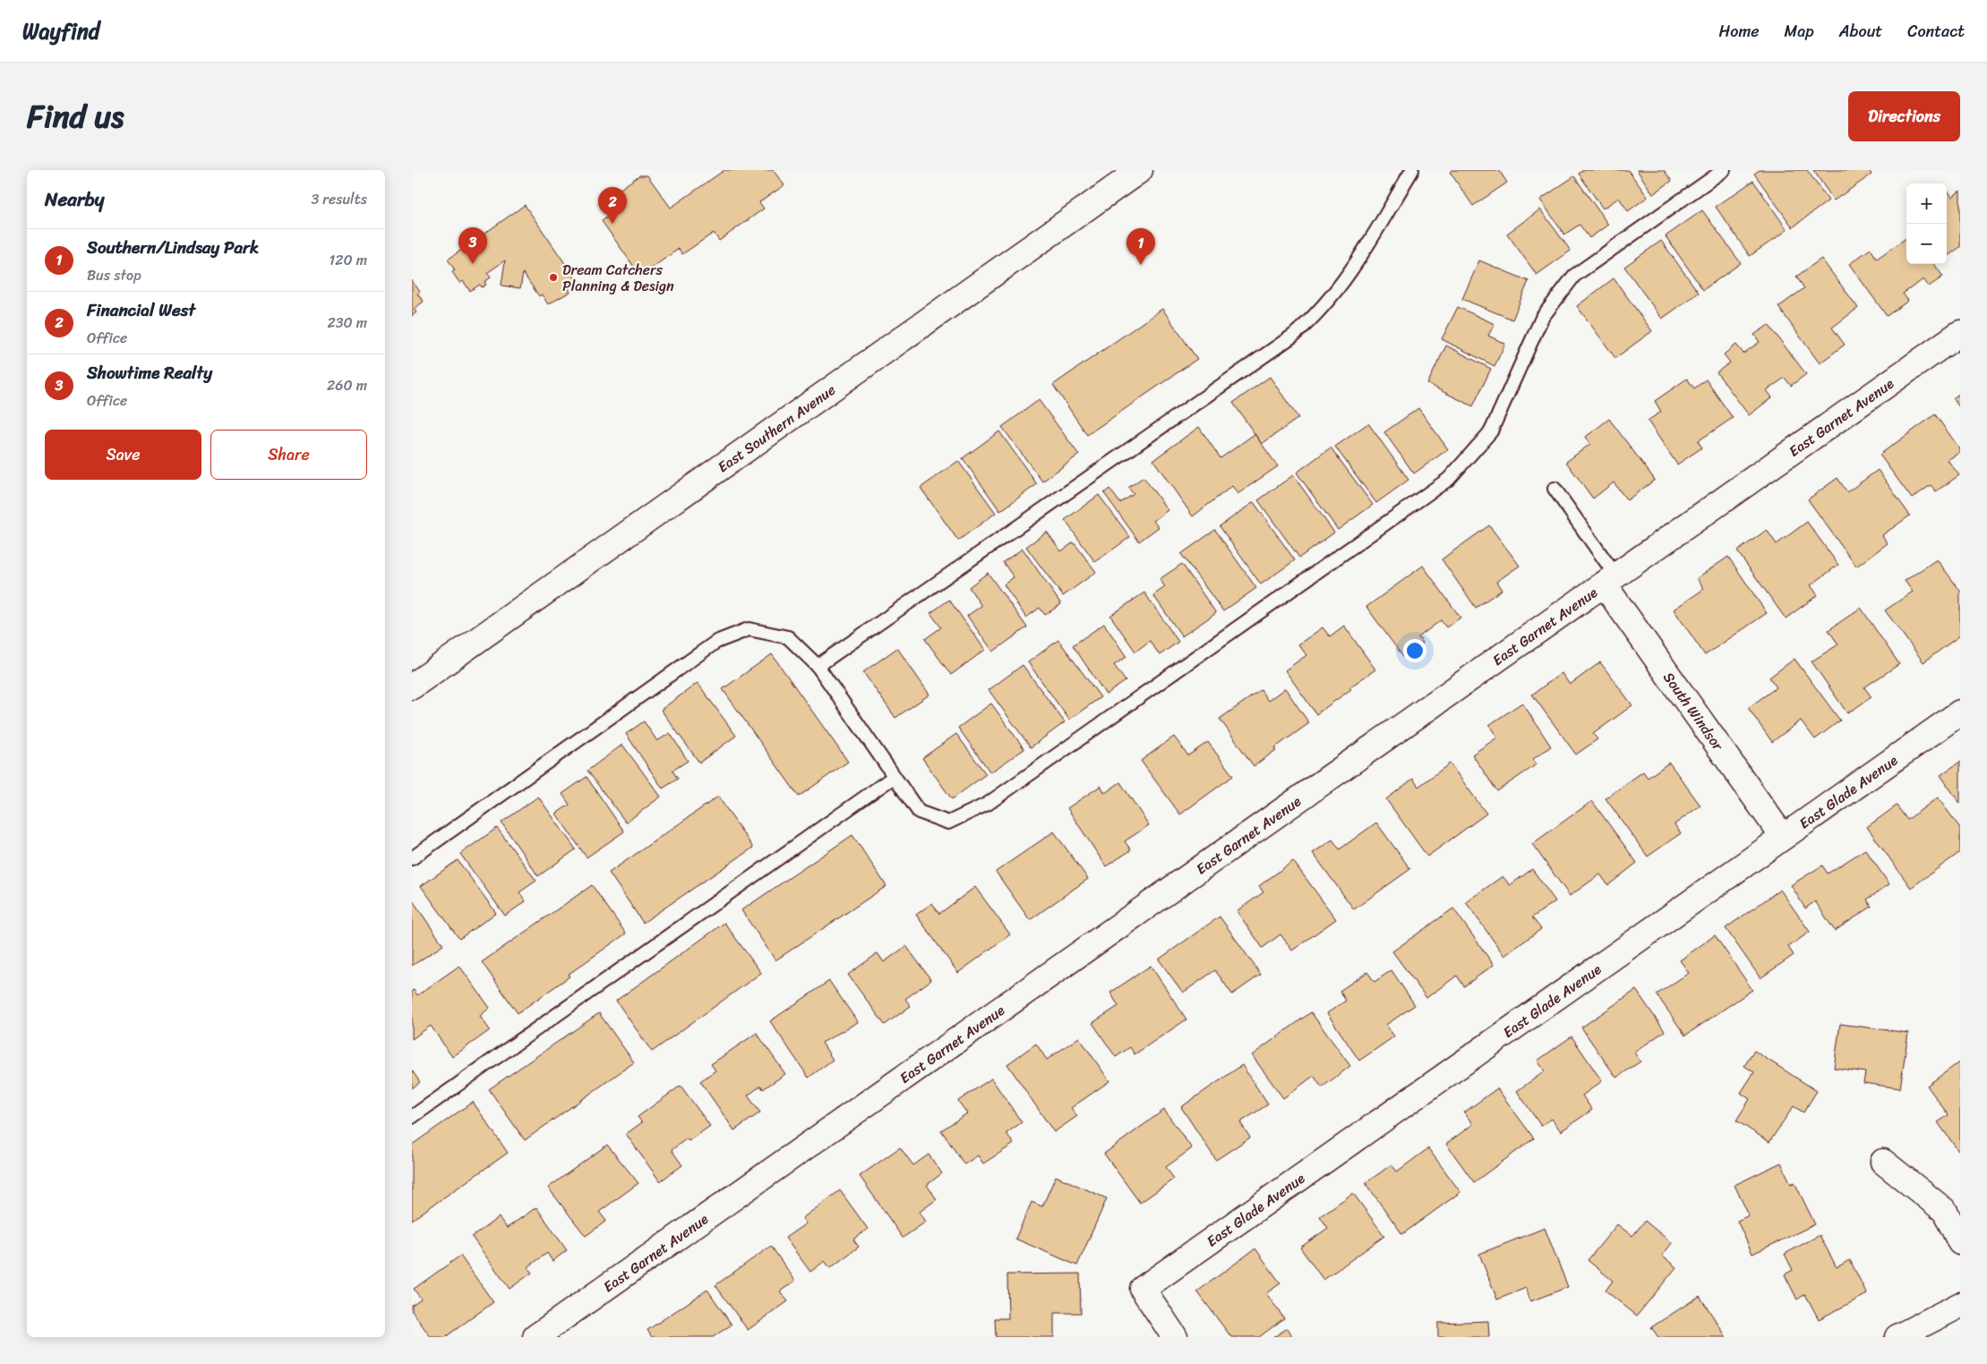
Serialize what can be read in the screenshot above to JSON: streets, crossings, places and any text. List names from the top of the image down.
{
  "streets": {
    "street": [
      "East Garnet Avenue",
      "East Southern Avenue",
      "South Windsor",
      "East Glade Avenue"
    ]
  },
  "crossings": [
    ["East Garnet Avenue", "South Windsor"],
    ["South Windsor", "East Glade Avenue"]
  ],
  "places": ["Dream Catchers Planning & Design"],
  "page": {
    "header": "Wayfind",
    "nav": [
      "Home",
      "Map",
      "About",
      "Contact"
    ],
    "title": "Find us",
    "buttons": [
      "Directions",
      ["Save", "Share"]
    ],
    "heading": ["Nearby", "3 results"],
    "map_buttons": ["+", "−"],
    "pins": ["2", "3", "1"],
    "list": [
      {
        "mark": "1",
        "name": "Southern/Lindsay Park",
        "note": "Bus stop",
        "value": "120 m"
      },
      {
        "mark": "2",
        "name": "Financial West",
        "note": "Office",
        "value": "230 m"
      },
      {
        "mark": "3",
        "name": "Showtime Realty",
        "note": "Office",
        "value": "260 m"
      }
    ]
  }
}
